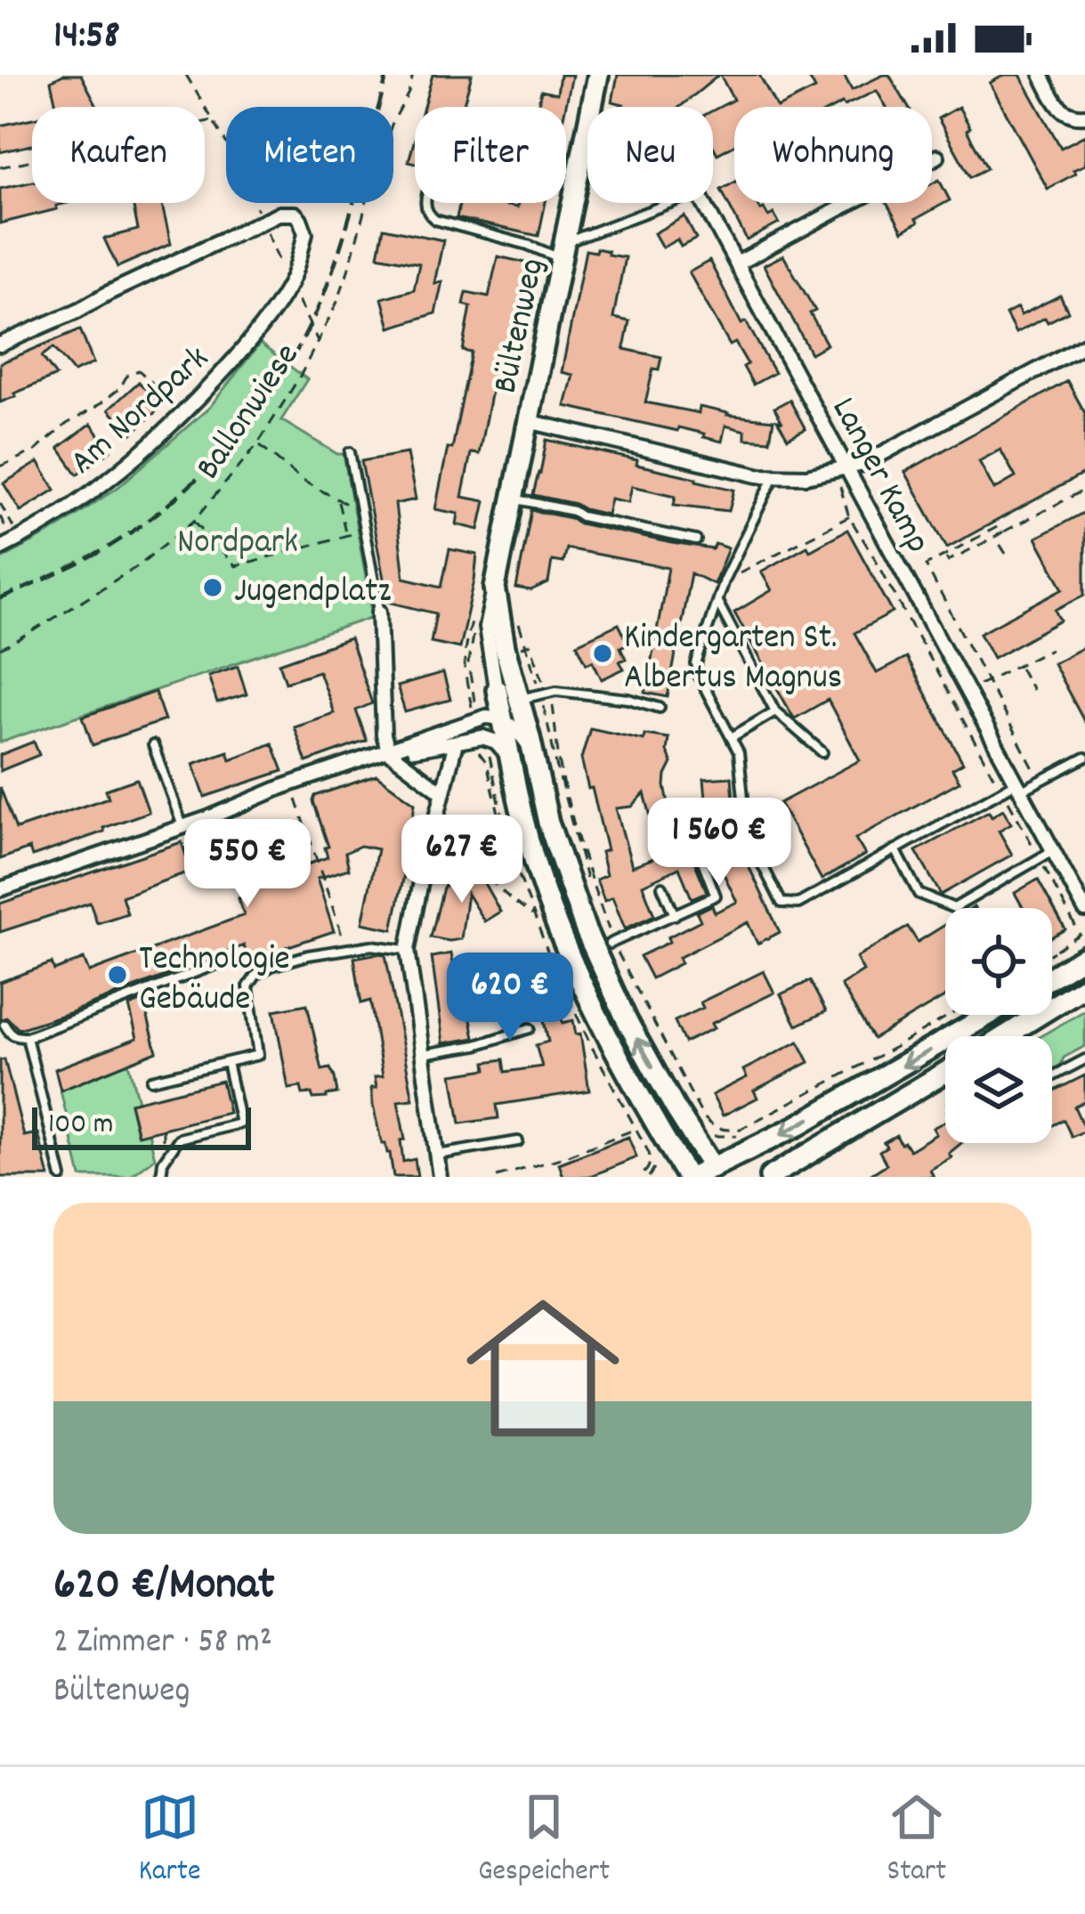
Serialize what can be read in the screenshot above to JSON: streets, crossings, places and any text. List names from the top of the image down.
{
  "streets": {
    "main road": ["Bültenweg"],
    "street": ["Am Nordpark", "Langer Kamp"],
    "path": ["Ballonwiese"]
  },
  "crossings": [
    ["Bültenweg", "Langer Kamp"]
  ],
  "parks": ["Nordpark"],
  "places": ["Jugendplatz", "Kindergarten St. Albertus Magnus", "Technologie Gebäude"],
  "scale_bar": "100 m",
  "page": {
    "status": "14:58",
    "chip": [
      "Kaufen",
      "Mieten",
      "Filter",
      "Neu",
      "Wohnung"
    ],
    "price": [
      "1 560 €",
      "627 €",
      "550 €",
      "620 €"
    ],
    "scale": "100 m",
    "list": [
      {
        "name": "620 €/Monat",
        "note": "2 Zimmer · 58 m² · Bültenweg"
      }
    ],
    "tabs": ["Karte", "Gespeichert", "Start"]
  }
}
